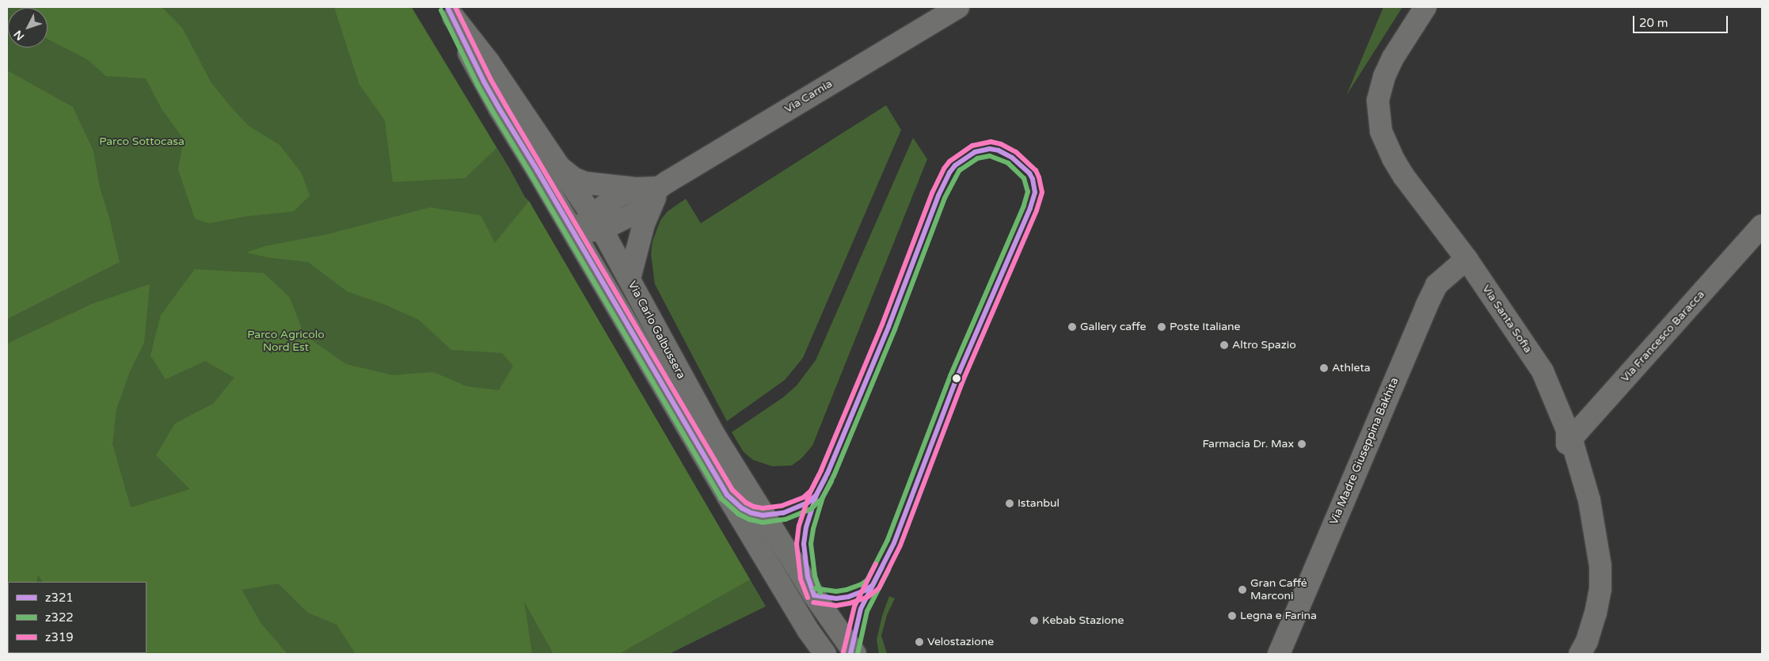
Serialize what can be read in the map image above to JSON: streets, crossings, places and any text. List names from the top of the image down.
{
  "streets": {
    "street": [
      "Via Carnia",
      "Via Santa Sofia",
      "Via Carlo Galbussera",
      "Via Francesco Baracca",
      "Via Madre Giuseppina Bakhita"
    ]
  },
  "crossings": [
    ["Via Santa Sofia", "Via Francesco Baracca"],
    ["Via Santa Sofia", "Via Madre Giuseppina Bakhita"]
  ],
  "parks": ["Parco Sottocasa", "Parco Agricolo Nord Est"],
  "places": [
    "Gallery caffe",
    "Poste Italiane",
    "Altro Spazio",
    "Athleta",
    "Farmacia Dr. Max",
    "Istanbul",
    "Gran Caffé Marconi",
    "Legna e Farina",
    "Kebab Stazione",
    "Velostazione"
  ],
  "lines": ["transit line z321", "transit line z319", "transit line z322"],
  "legend": ["z321", "z322", "z319"],
  "scale_bar": "20 m",
  "north": "bottom left"
}
